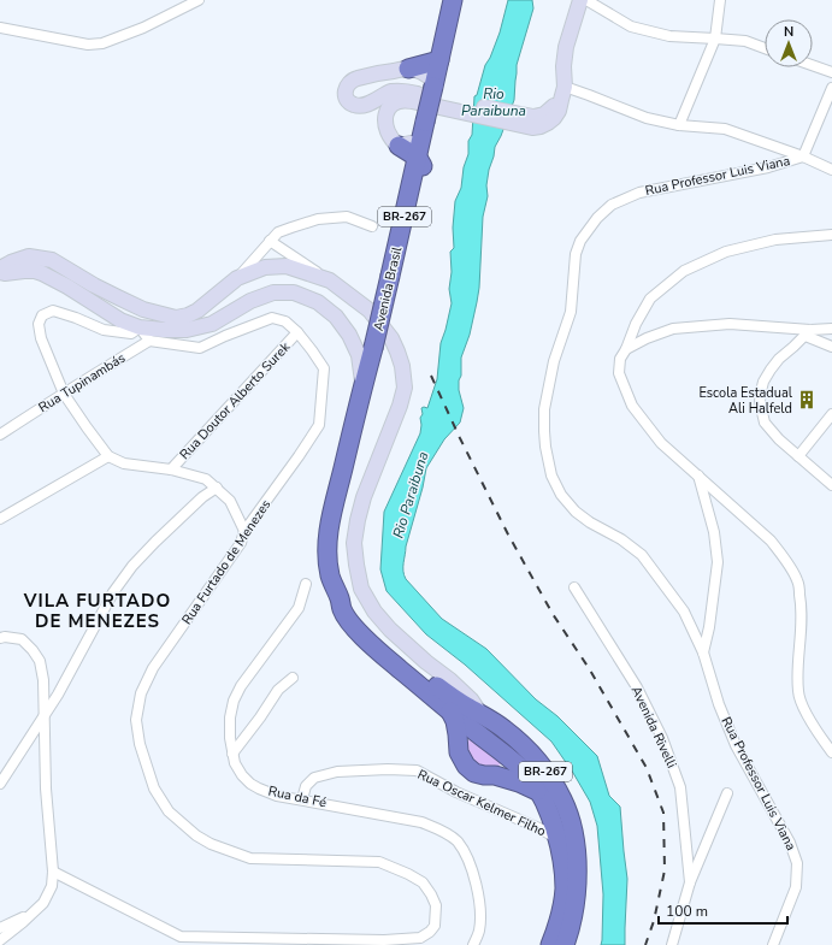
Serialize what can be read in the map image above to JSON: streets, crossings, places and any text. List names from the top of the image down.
{
  "streets": {
    "highway": ["BR-267", "Avenida Brasil"],
    "street": [
      "Rua Professor Luis Viana",
      "Rua Tupinambás",
      "Rua Doutor Alberto Surek",
      "Rua Furtado de Menezes",
      "Avenida Rivelli",
      "Rua da Fé",
      "Rua Oscar Kelmer Filho"
    ]
  },
  "crossings": [
    ["BR-267", "Avenida Brasil"],
    ["BR-267", "Rua Oscar Kelmer Filho"],
    ["Rua Tupinambás", "Rua Furtado de Menezes"],
    ["Rua Doutor Alberto Surek", "Rua Furtado de Menezes"],
    ["Rua da Fé", "Rua Oscar Kelmer Filho"]
  ],
  "districts": ["VILA FURTADO DE MENEZES"],
  "water": ["Rio Paraibuna"],
  "places": {
    "building": ["Escola Estadual Ali Halfeld"]
  },
  "scale_bar": "100 m",
  "north": "top"
}
